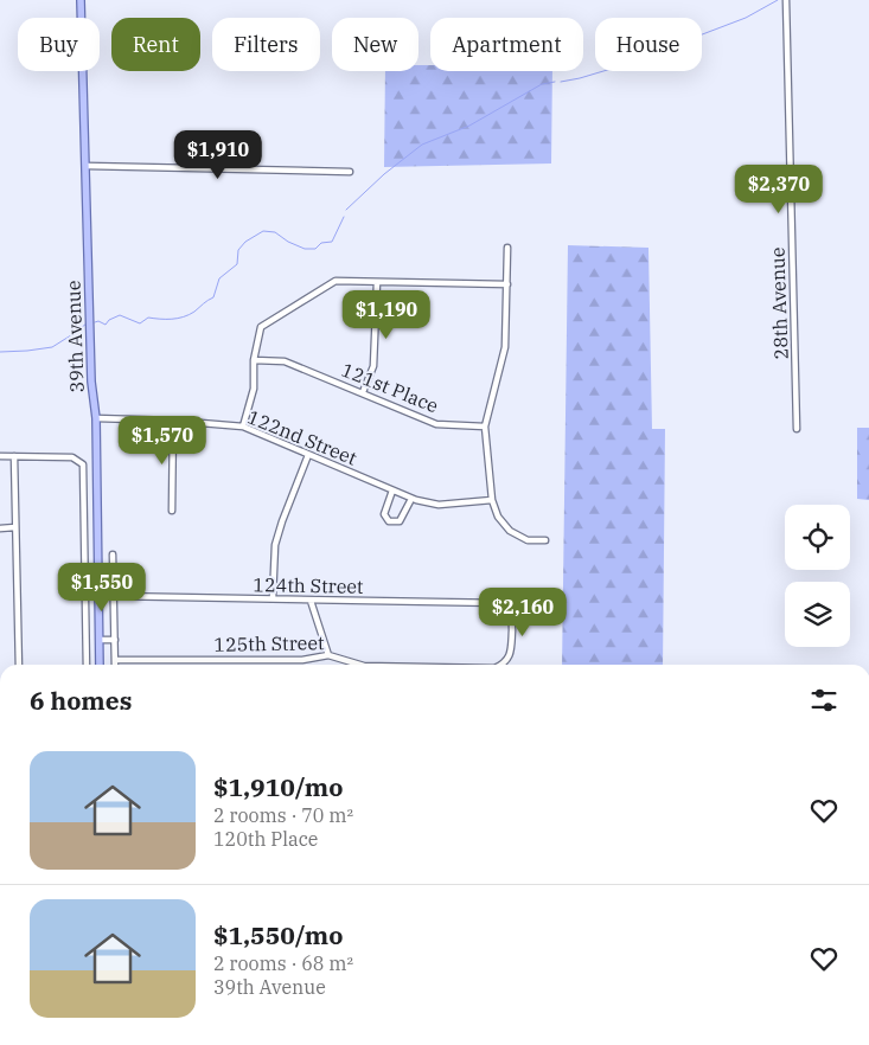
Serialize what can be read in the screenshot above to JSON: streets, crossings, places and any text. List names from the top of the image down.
{
  "streets": {
    "main road": ["39th Avenue"],
    "street": [
      "28th Avenue",
      "121st Place",
      "122nd Street",
      "124th Street",
      "125th Street"
    ]
  },
  "crossings": [
    ["39th Avenue", "122nd Street"]
  ],
  "page": {
    "chip": [
      "Buy",
      "Rent",
      "Filters",
      "New",
      "Apartment",
      "House"
    ],
    "price": [
      "$1,910",
      "$2,370",
      "$1,190",
      "$1,570",
      "$1,550",
      "$2,160"
    ],
    "heading": "6 homes",
    "list": [
      {
        "name": "$1,910/mo",
        "note": "2 rooms · 70 m² · 120th Place"
      },
      {
        "name": "$1,550/mo",
        "note": "2 rooms · 68 m² · 39th Avenue"
      }
    ]
  }
}
